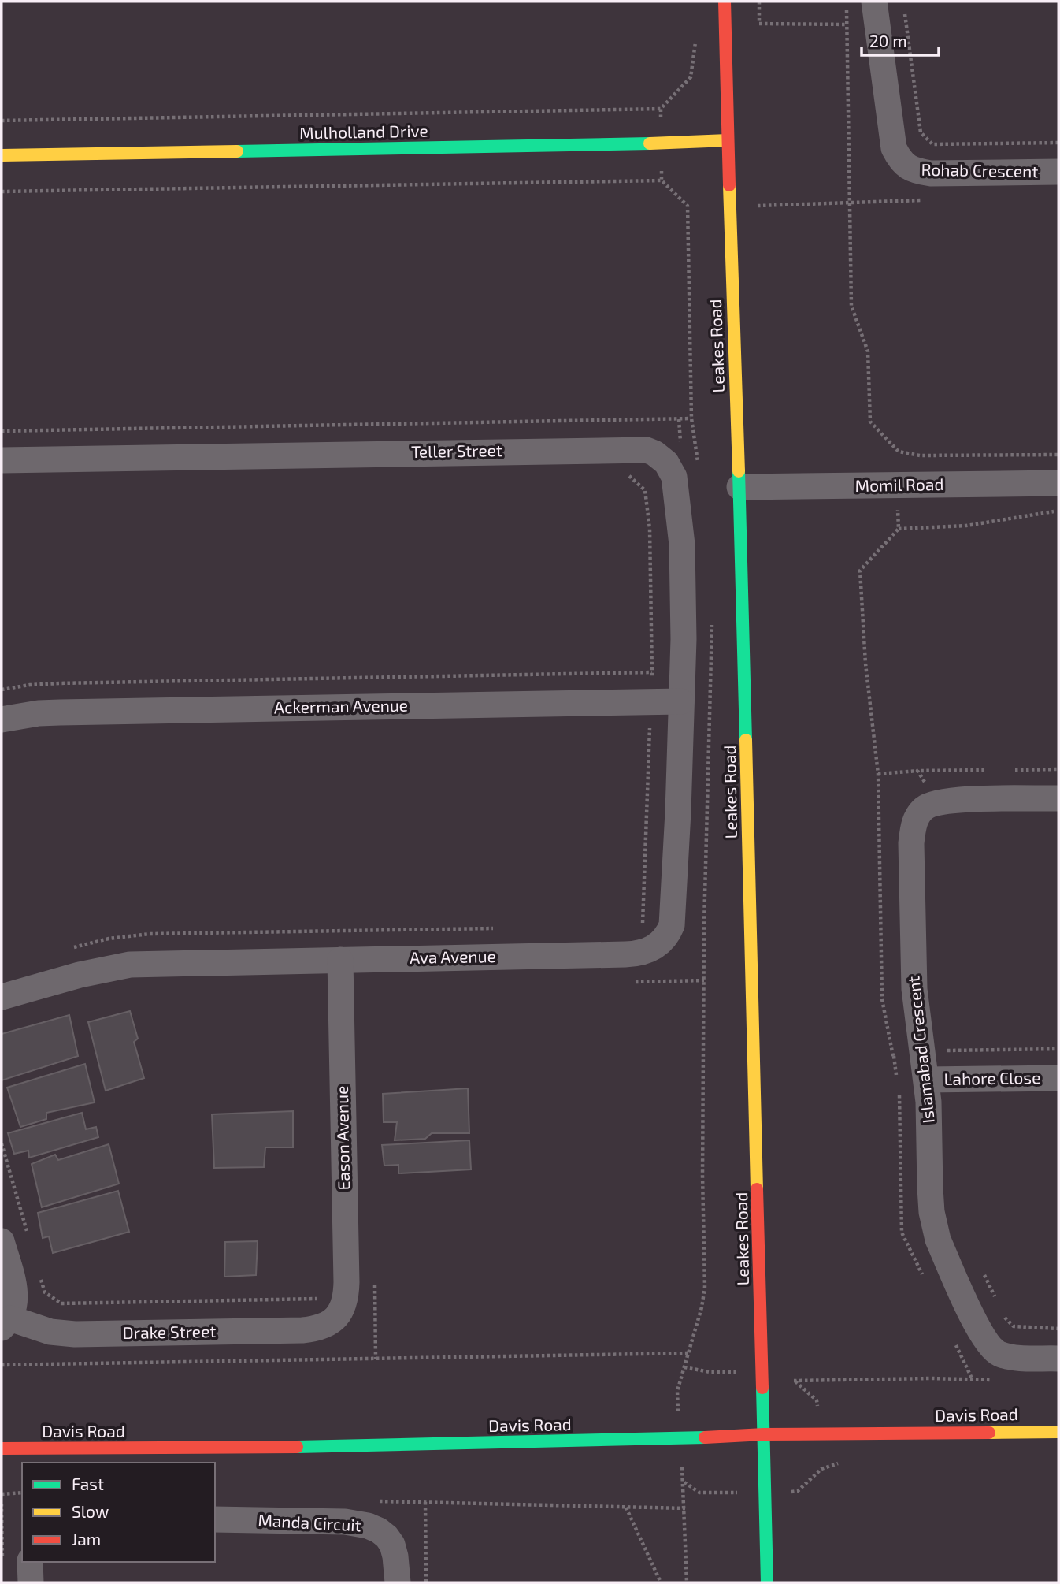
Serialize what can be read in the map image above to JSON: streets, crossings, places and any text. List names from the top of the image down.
{
  "streets": {
    "street": [
      "Mulholland Drive",
      "Rohab Crescent",
      "Leakes Road",
      "Teller Street",
      "Momil Road",
      "Ackerman Avenue",
      "Ava Avenue",
      "Islamabad Crescent",
      "Lahore Close",
      "Eason Avenue",
      "Drake Street",
      "Davis Road",
      "Manda Circuit"
    ]
  },
  "crossings": [
    ["Mulholland Drive", "Leakes Road"],
    ["Leakes Road", "Momil Road"],
    ["Leakes Road", "Davis Road"],
    ["Teller Street", "Ackerman Avenue"],
    ["Teller Street", "Ava Avenue"],
    ["Ackerman Avenue", "Ava Avenue"],
    ["Ava Avenue", "Eason Avenue"],
    ["Islamabad Crescent", "Lahore Close"],
    ["Eason Avenue", "Drake Street"]
  ],
  "legend": ["Fast", "Slow", "Jam"],
  "scale_bar": "20 m"
}
